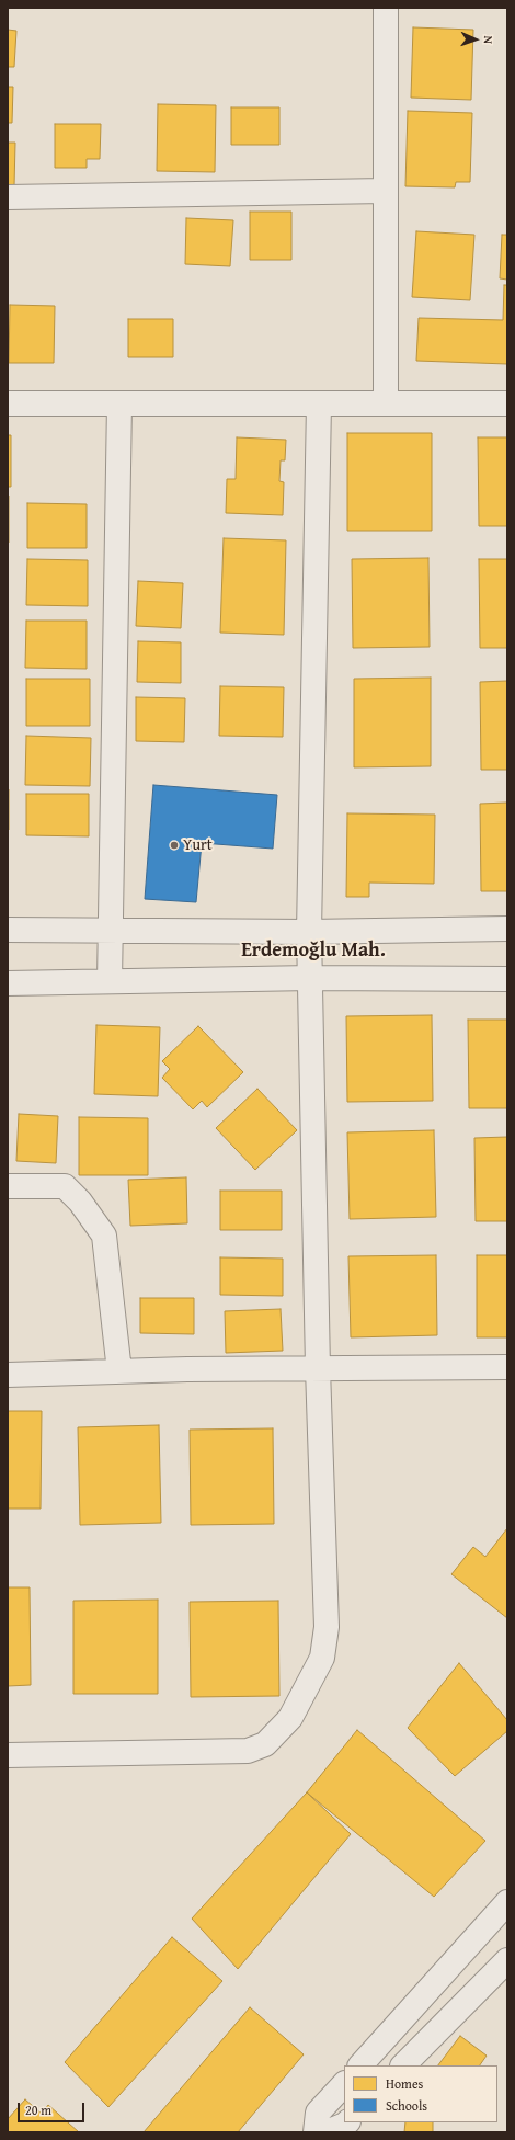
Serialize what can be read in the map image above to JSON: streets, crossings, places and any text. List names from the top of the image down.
{
  "districts": ["Erdemoğlu Mah."],
  "places": ["Yurt"],
  "legend": ["Homes", "Schools"],
  "scale_bar": "20 m",
  "north": "right"
}
